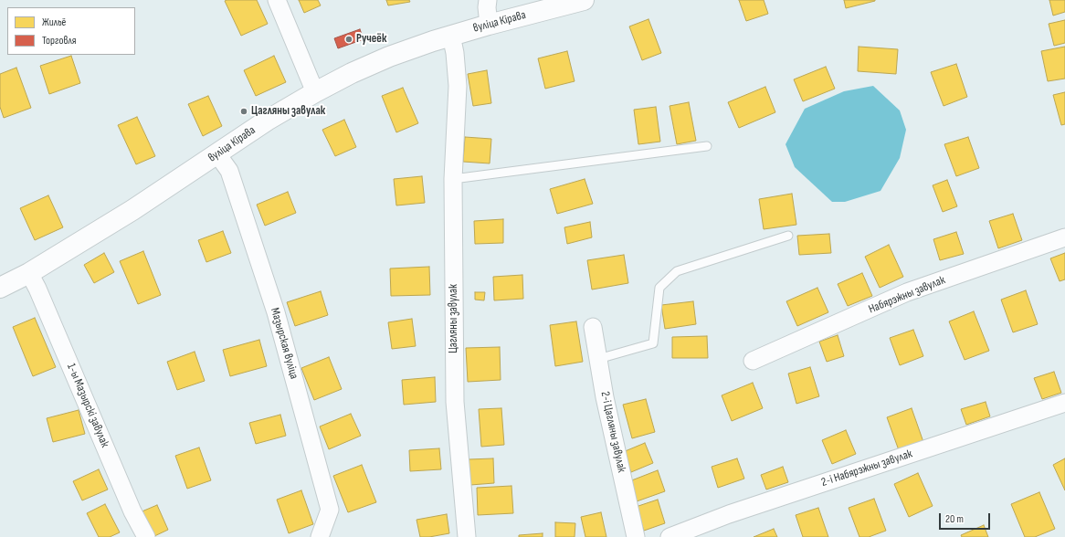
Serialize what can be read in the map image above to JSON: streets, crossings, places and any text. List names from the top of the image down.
{
  "streets": {
    "main road": ["вуліца Кірава"],
    "street": [
      "Набярэжны завулак",
      "Цагляны завулак",
      "Мазырская вуліца",
      "1-ы Мазырскі завулак",
      "2-і Цагляны завулак",
      "2-і Набярэжны завулак"
    ]
  },
  "crossings": [
    ["вуліца Кірава", "Цагляны завулак"],
    ["вуліца Кірава", "Мазырская вуліца"],
    ["вуліца Кірава", "1-ы Мазырскі завулак"]
  ],
  "places": ["Ручеёк", "Цагляны завулак"],
  "legend": ["Жильё", "Торговля"],
  "scale_bar": "20 m"
}
